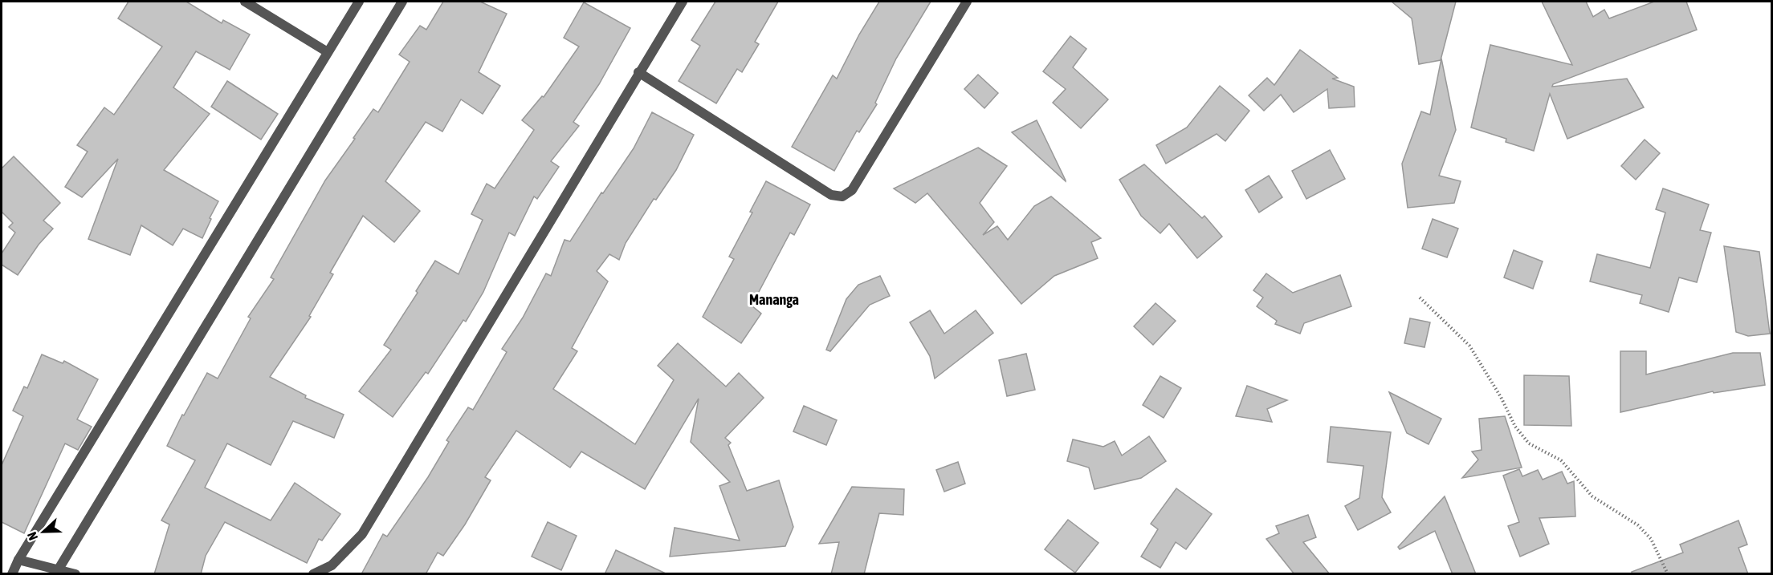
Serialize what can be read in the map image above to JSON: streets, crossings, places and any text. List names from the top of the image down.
{
  "districts": ["Mananga"],
  "north": "left"
}
